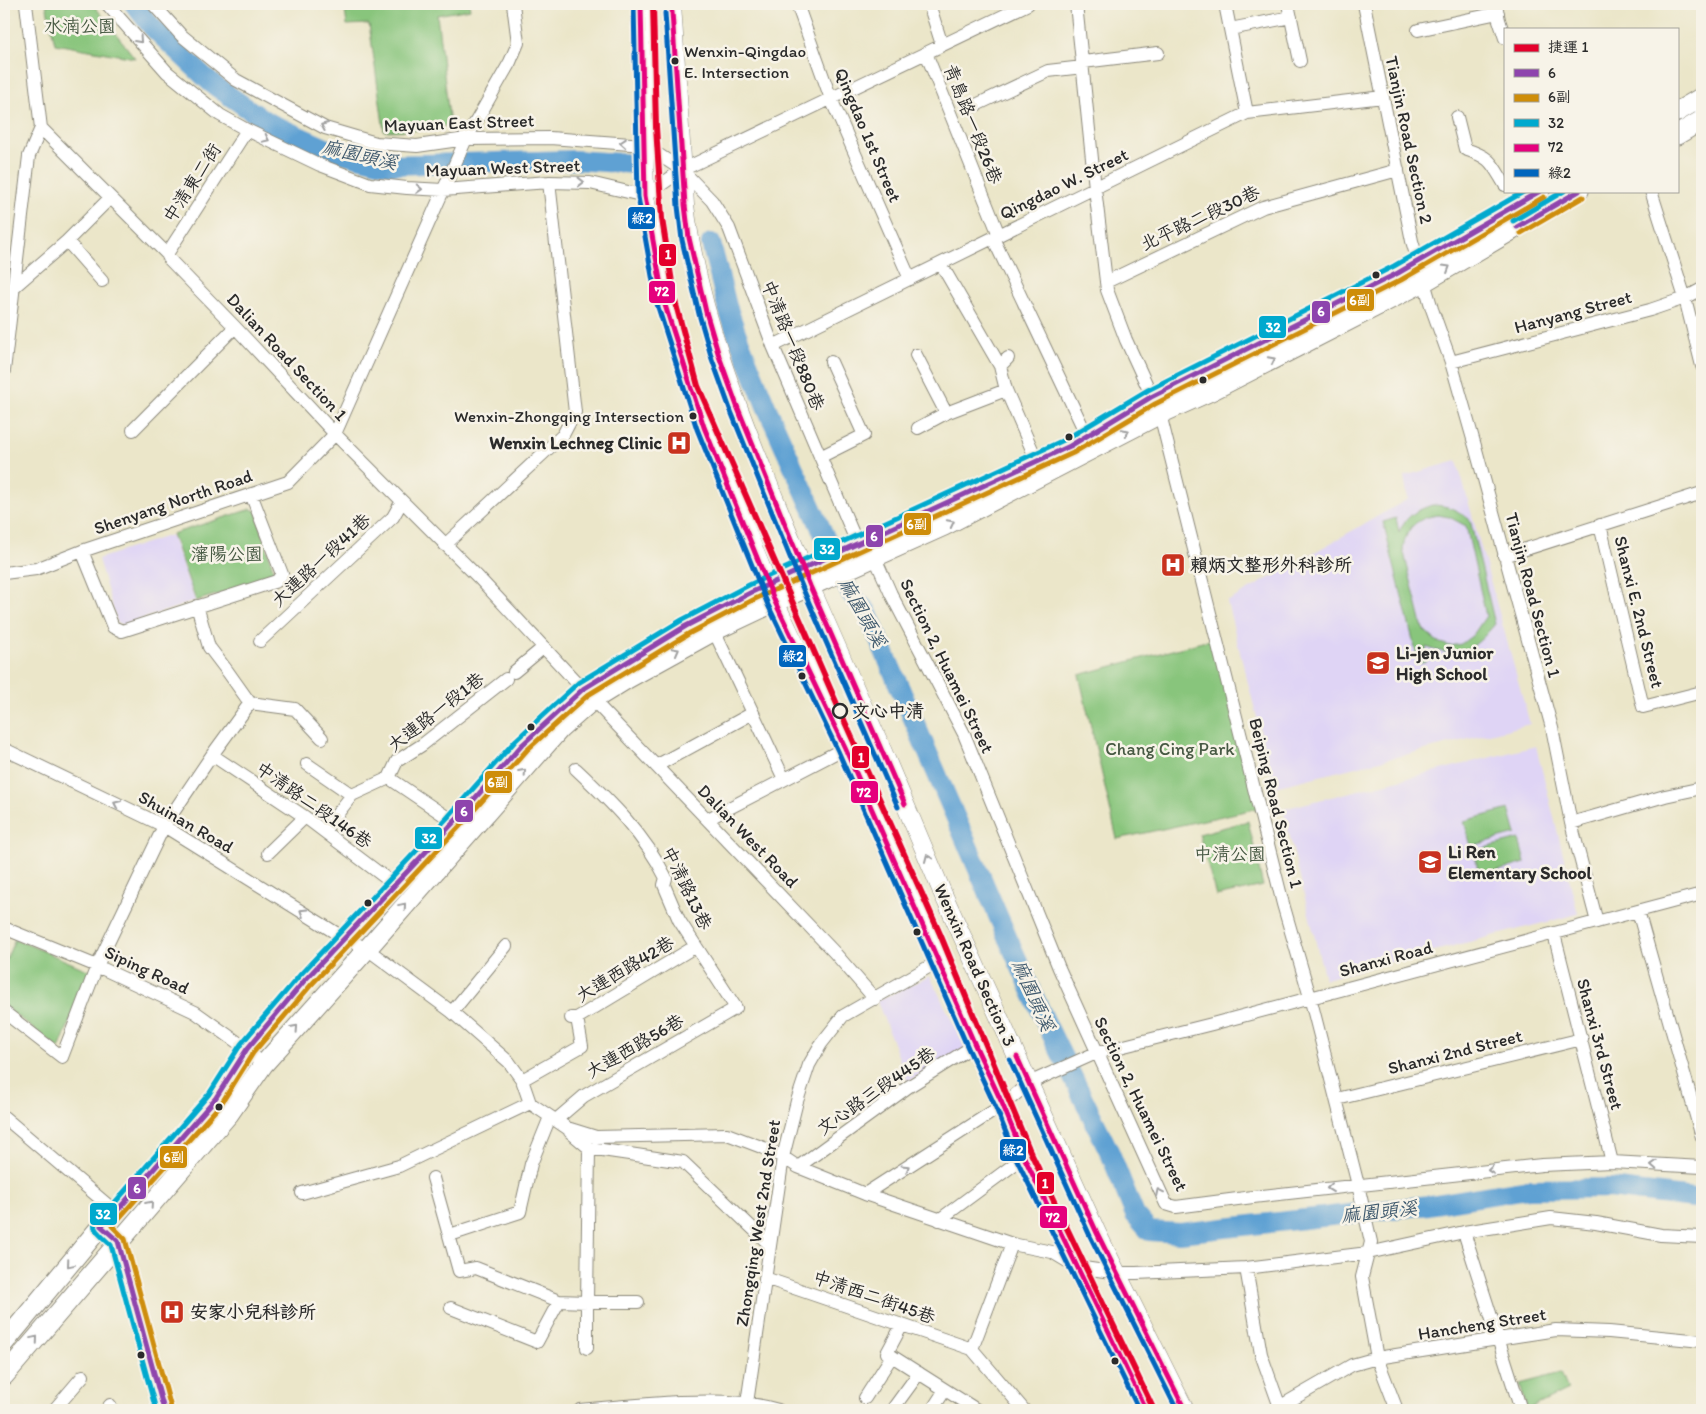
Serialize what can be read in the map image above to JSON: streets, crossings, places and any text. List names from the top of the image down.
{
  "streets": {
    "main road": ["Wenxin Road Section 3"],
    "street": [
      "Mayuan East Street",
      "青島路一段26巷",
      "Qingdao 1st Street",
      "Tianjin Road Section 2",
      "Mayuan West Street",
      "中清東二街",
      "Qingdao W. Street",
      "北平路二段30巷",
      "Hanyang Street",
      "中清路一段880巷",
      "Dalian Road Section 1",
      "Shenyang North Road",
      "大連路一段41巷",
      "Tianjin Road Section 1",
      "Shanxi E. 2nd Street",
      "Section 2, Huamei Street",
      "大連路一段1巷",
      "Beiping Road Section 1",
      "中清路二段146巷",
      "Shuinan Road",
      "Dalian West Road",
      "中清路13巷",
      "Shanxi Road",
      "大連西路42巷",
      "Siping Road",
      "Shanxi 3rd Street",
      "大連西路56巷",
      "Shanxi 2nd Street",
      "文心路三段445巷",
      "Zhongqing West 2nd Street",
      "中清西二街45巷",
      "Hancheng Street"
    ]
  },
  "crossings": [
    ["Mayuan East Street", "中清路一段880巷"],
    ["青島路一段26巷", "Qingdao W. Street"],
    ["Qingdao 1st Street", "Qingdao W. Street"],
    ["Tianjin Road Section 2", "Qingdao W. Street"],
    ["Tianjin Road Section 2", "北平路二段30巷"],
    ["Tianjin Road Section 2", "Tianjin Road Section 1"],
    ["Mayuan West Street", "中清東二街"],
    ["中清東二街", "Dalian Road Section 1"],
    ["Qingdao W. Street", "中清路一段880巷"],
    ["Qingdao W. Street", "Beiping Road Section 1"],
    ["北平路二段30巷", "Beiping Road Section 1"],
    ["Hanyang Street", "Tianjin Road Section 1"],
    ["Dalian Road Section 1", "Shenyang North Road"],
    ["Dalian Road Section 1", "大連路一段41巷"],
    ["Dalian Road Section 1", "大連路一段1巷"],
    ["Dalian Road Section 1", "Dalian West Road"],
    ["Tianjin Road Section 1", "Shanxi Road"],
    ["Section 2, Huamei Street", "Beiping Road Section 1"],
    ["Section 2, Huamei Street", "Shanxi Road"],
    ["Section 2, Huamei Street", "Shanxi 3rd Street"],
    ["大連路一段1巷", "中清路二段146巷"],
    ["Beiping Road Section 1", "Shanxi Road"],
    ["Beiping Road Section 1", "Shanxi 2nd Street"],
    ["Shuinan Road", "大連西路42巷"],
    ["Dalian West Road", "Zhongqing West 2nd Street"],
    ["中清路13巷", "大連西路42巷"],
    ["中清路13巷", "大連西路56巷"],
    ["Shanxi Road", "Wenxin Road Section 3"],
    ["Shanxi Road", "Shanxi 3rd Street"],
    ["Wenxin Road Section 3", "文心路三段445巷"],
    ["Wenxin Road Section 3", "Zhongqing West 2nd Street"],
    ["Shanxi 3rd Street", "Shanxi 2nd Street"],
    ["Zhongqing West 2nd Street", "中清西二街45巷"]
  ],
  "one_way": ["Mayuan East Street", "Mayuan West Street", "Shuinan Road"],
  "water": ["麻園頭溪"],
  "parks": [
    "水湳公園",
    "瀋陽公園",
    "Chang Cing Park",
    "中清公園"
  ],
  "places": {
    "other": ["Wenxin-Qingdao E. Intersection", "Wenxin-Zhongqing Intersection", "文心中清"],
    "hospital": ["Wenxin Lechneg Clinic", "賴炳文整形外科診所", "安家小兒科診所"],
    "school or university": ["Li-jen Junior High School", "Li Ren Elementary School"]
  },
  "lines": [
    "metro line 1",
    "transit line 72",
    "transit line 綠2",
    "transit line 6",
    "transit line 32",
    "transit line 6副"
  ],
  "legend": [
    "捷運 1",
    "6",
    "6副",
    "32",
    "72",
    "綠2"
  ]
}
